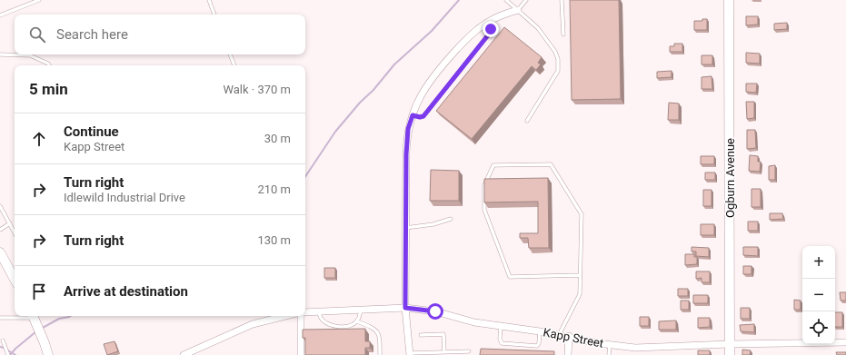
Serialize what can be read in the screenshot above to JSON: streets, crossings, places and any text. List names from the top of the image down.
{
  "streets": {
    "street": ["Ogburn Avenue", "Kapp Street"]
  },
  "crossings": [
    ["Ogburn Avenue", "Kapp Street"]
  ],
  "page": {
    "search": "Search here",
    "heading": ["5 min", "Walk · 370 m"],
    "list": [
      ["Continue", "Kapp Street", "30 m"],
      ["Turn right", "Idlewild Industrial Drive", "210 m"],
      ["Turn right", "130 m"],
      "Arrive at destination"
    ],
    "map_buttons": ["+", "−"]
  }
}
